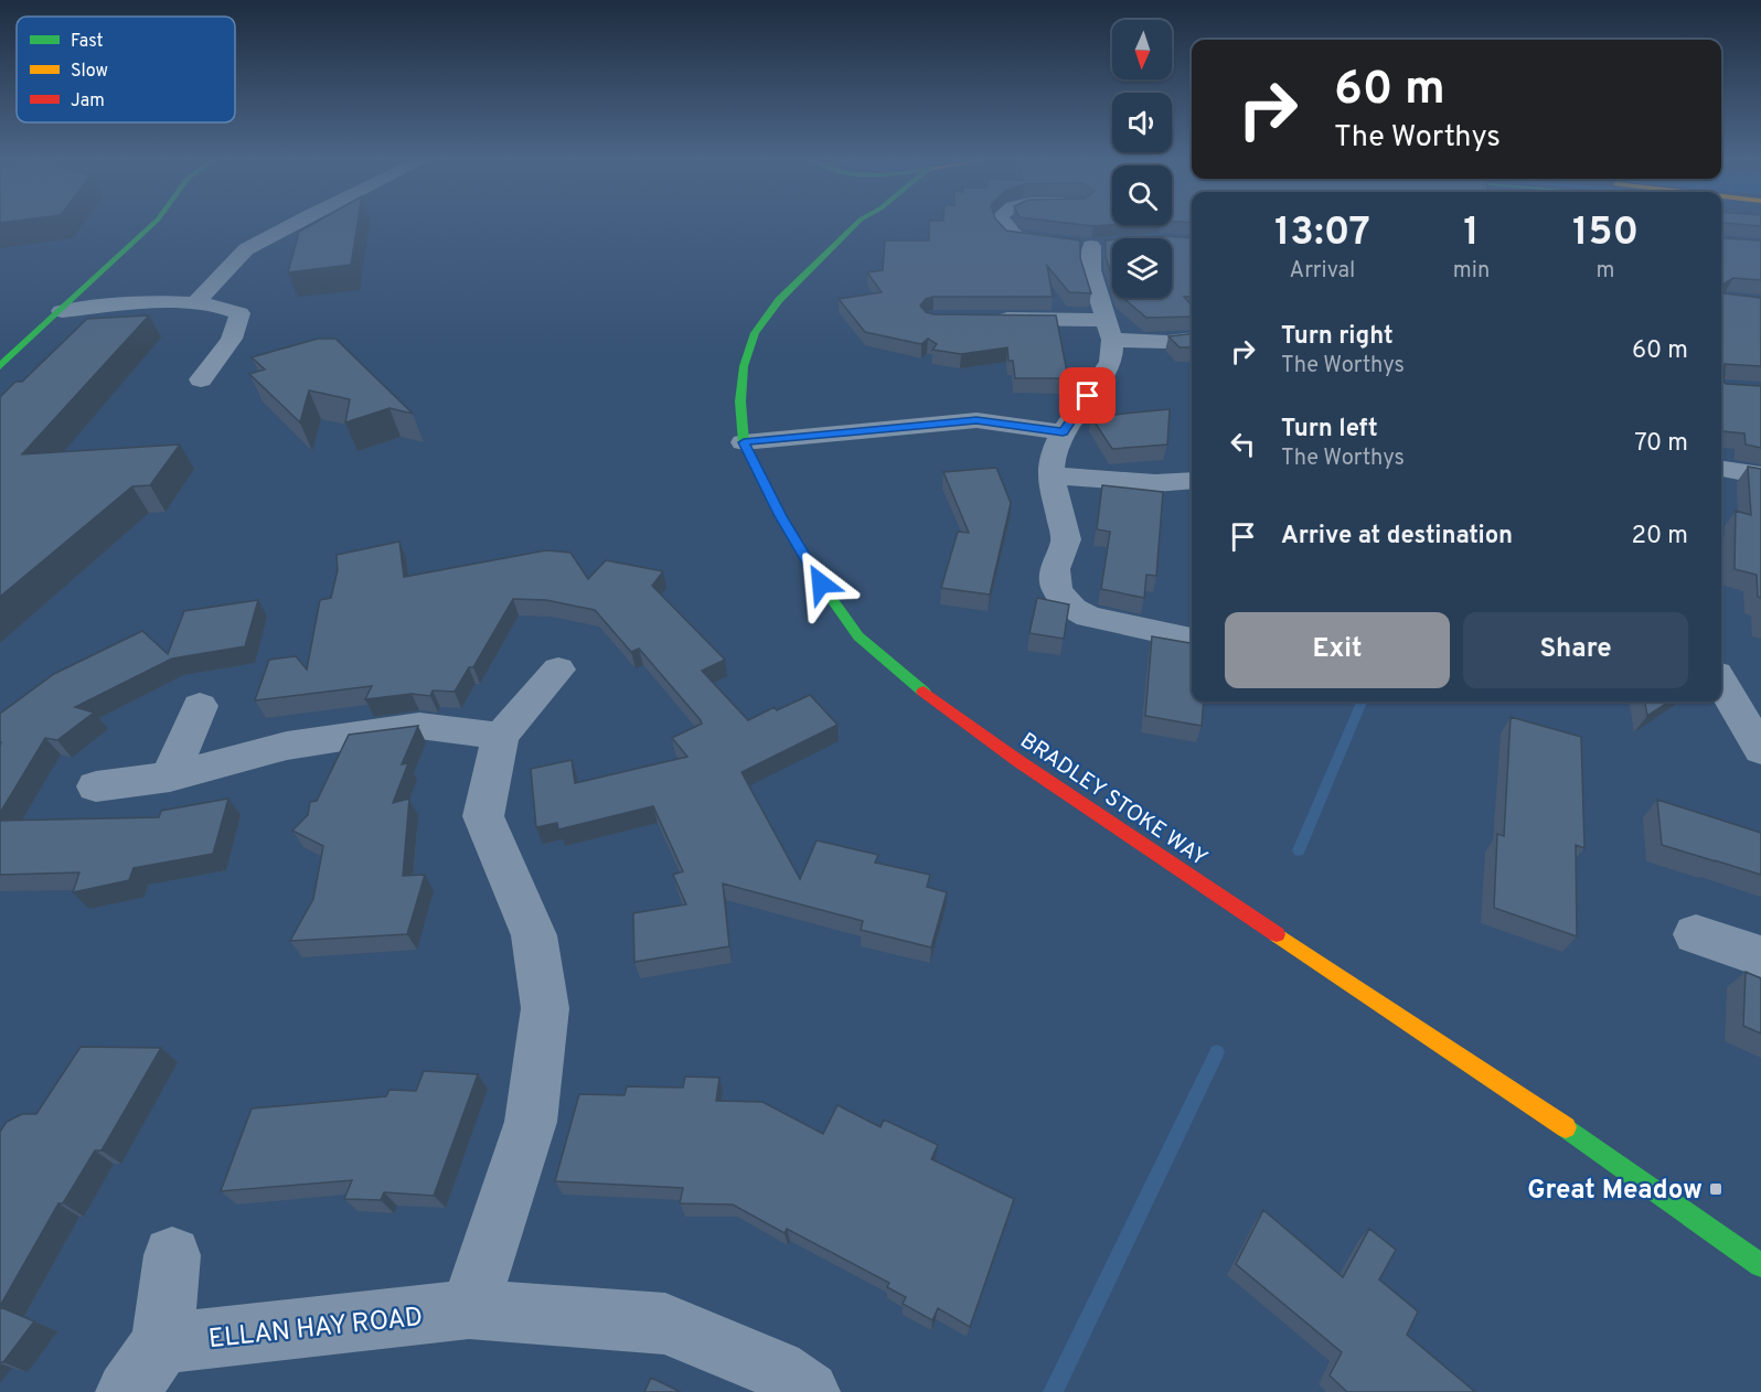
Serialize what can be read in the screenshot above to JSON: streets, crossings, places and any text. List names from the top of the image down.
{
  "streets": {
    "main road": ["BRADLEY STOKE WAY"],
    "street": ["ELLAN HAY ROAD"]
  },
  "places": {
    "transit": ["Great Meadow"]
  },
  "legend": ["Fast", "Slow", "Jam"],
  "north": "bottom",
  "page": {
    "turn": ["60 m", "The Worthys"],
    "eta": [
      "13:07",
      "Arrival",
      "1",
      "min",
      "150",
      "m"
    ],
    "list": [
      {
        "name": "Turn right",
        "note": "The Worthys",
        "value": "60 m"
      },
      {
        "name": "Turn left",
        "note": "The Worthys",
        "value": "70 m"
      },
      {
        "name": "Arrive at destination",
        "value": "20 m"
      }
    ],
    "buttons": ["Exit", "Share"]
  }
}
